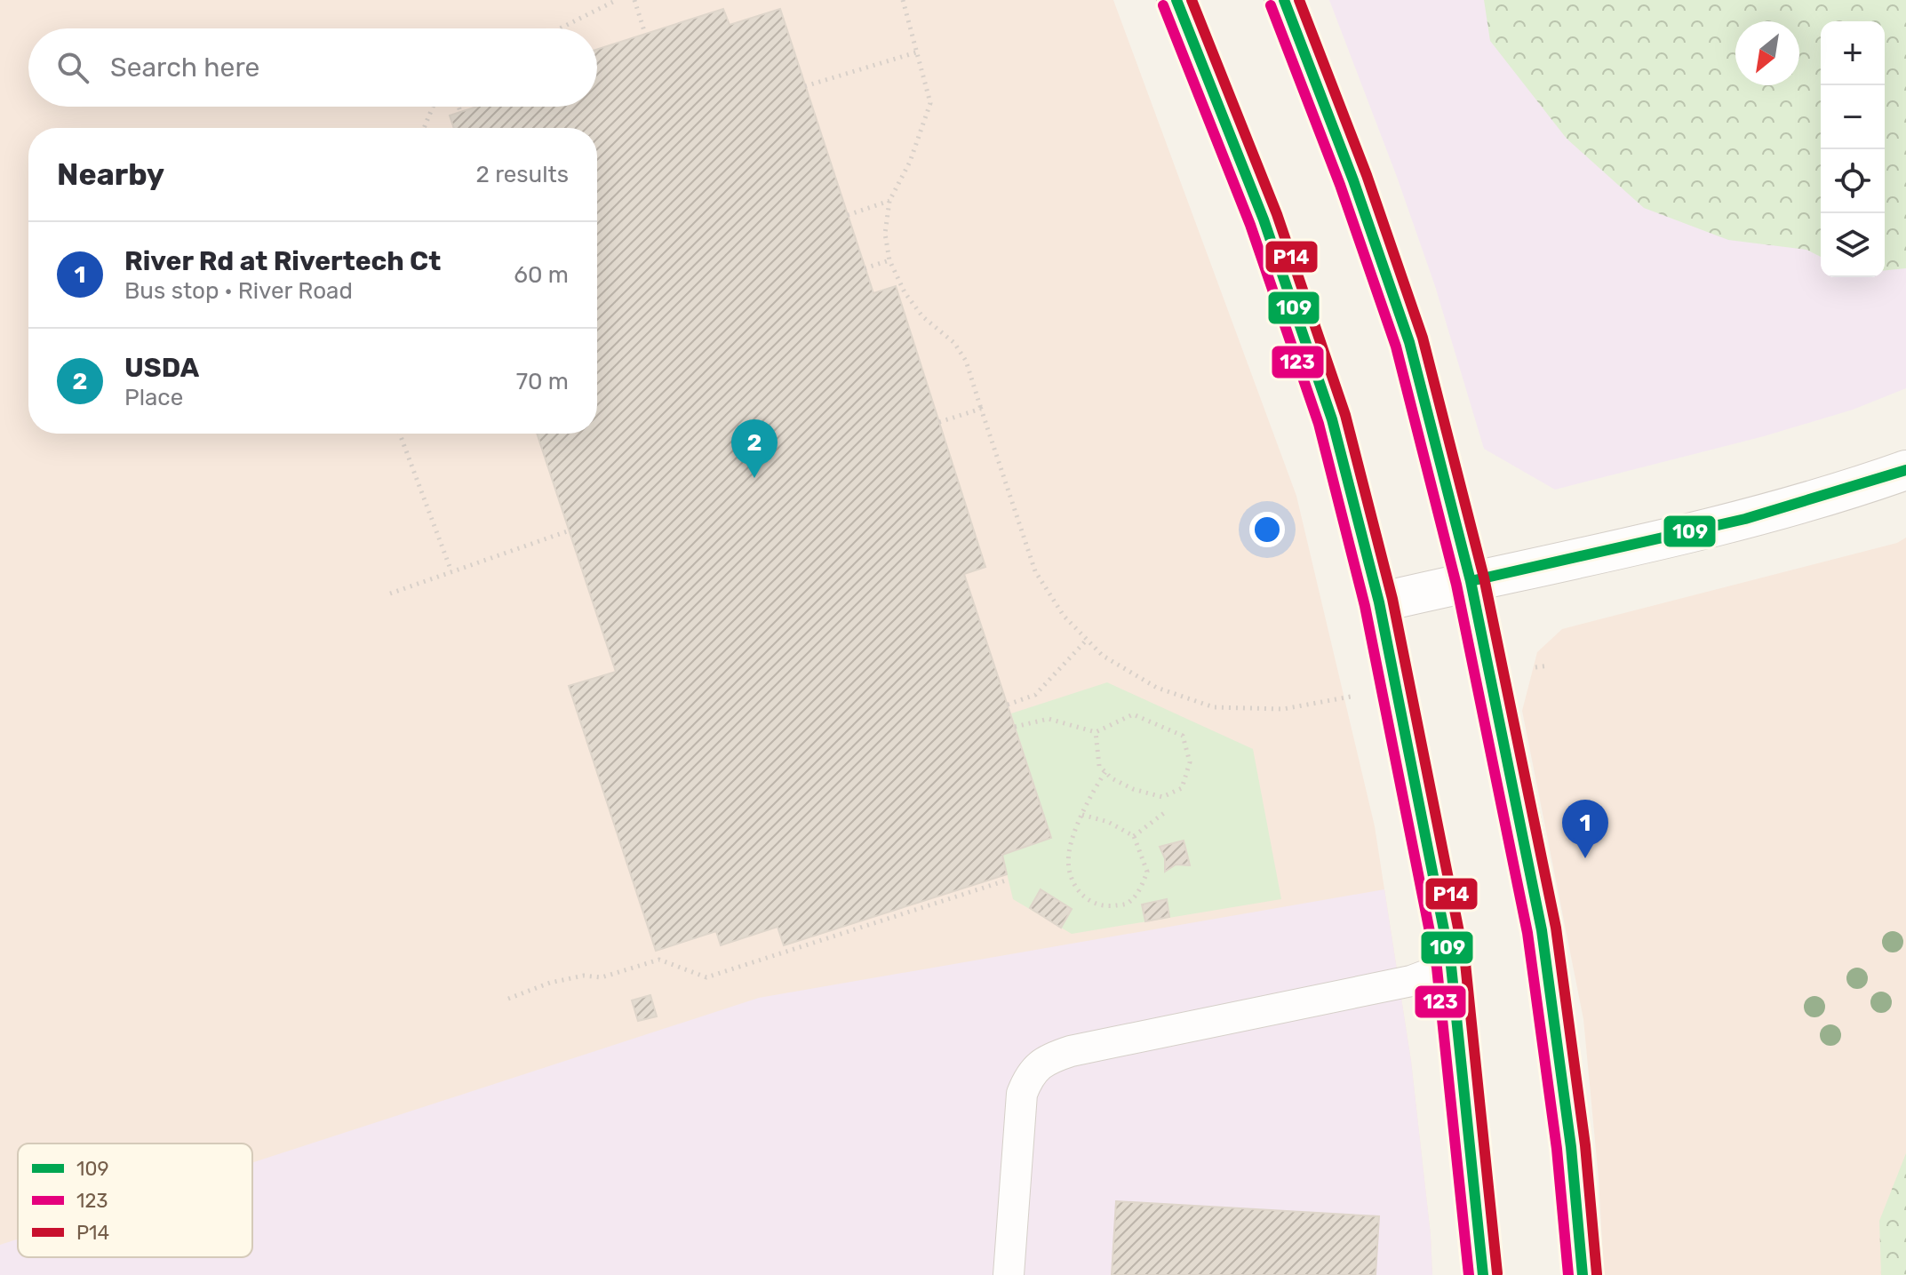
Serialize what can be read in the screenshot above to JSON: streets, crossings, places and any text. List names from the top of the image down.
{
  "lines": ["transit line 109", "transit line P14", "transit line 123"],
  "legend": ["109", "123", "P14"],
  "north": "bottom left",
  "page": {
    "map_buttons": ["+", "−"],
    "search": "Search here",
    "heading": ["Nearby", "2 results"],
    "list": [
      {
        "mark": "1",
        "name": "River Rd at Rivertech Ct",
        "note": "Bus stop · River Road",
        "value": "60 m"
      },
      {
        "mark": "2",
        "name": "USDA",
        "note": "Place",
        "value": "70 m"
      }
    ],
    "pins": ["2", "1"]
  }
}
